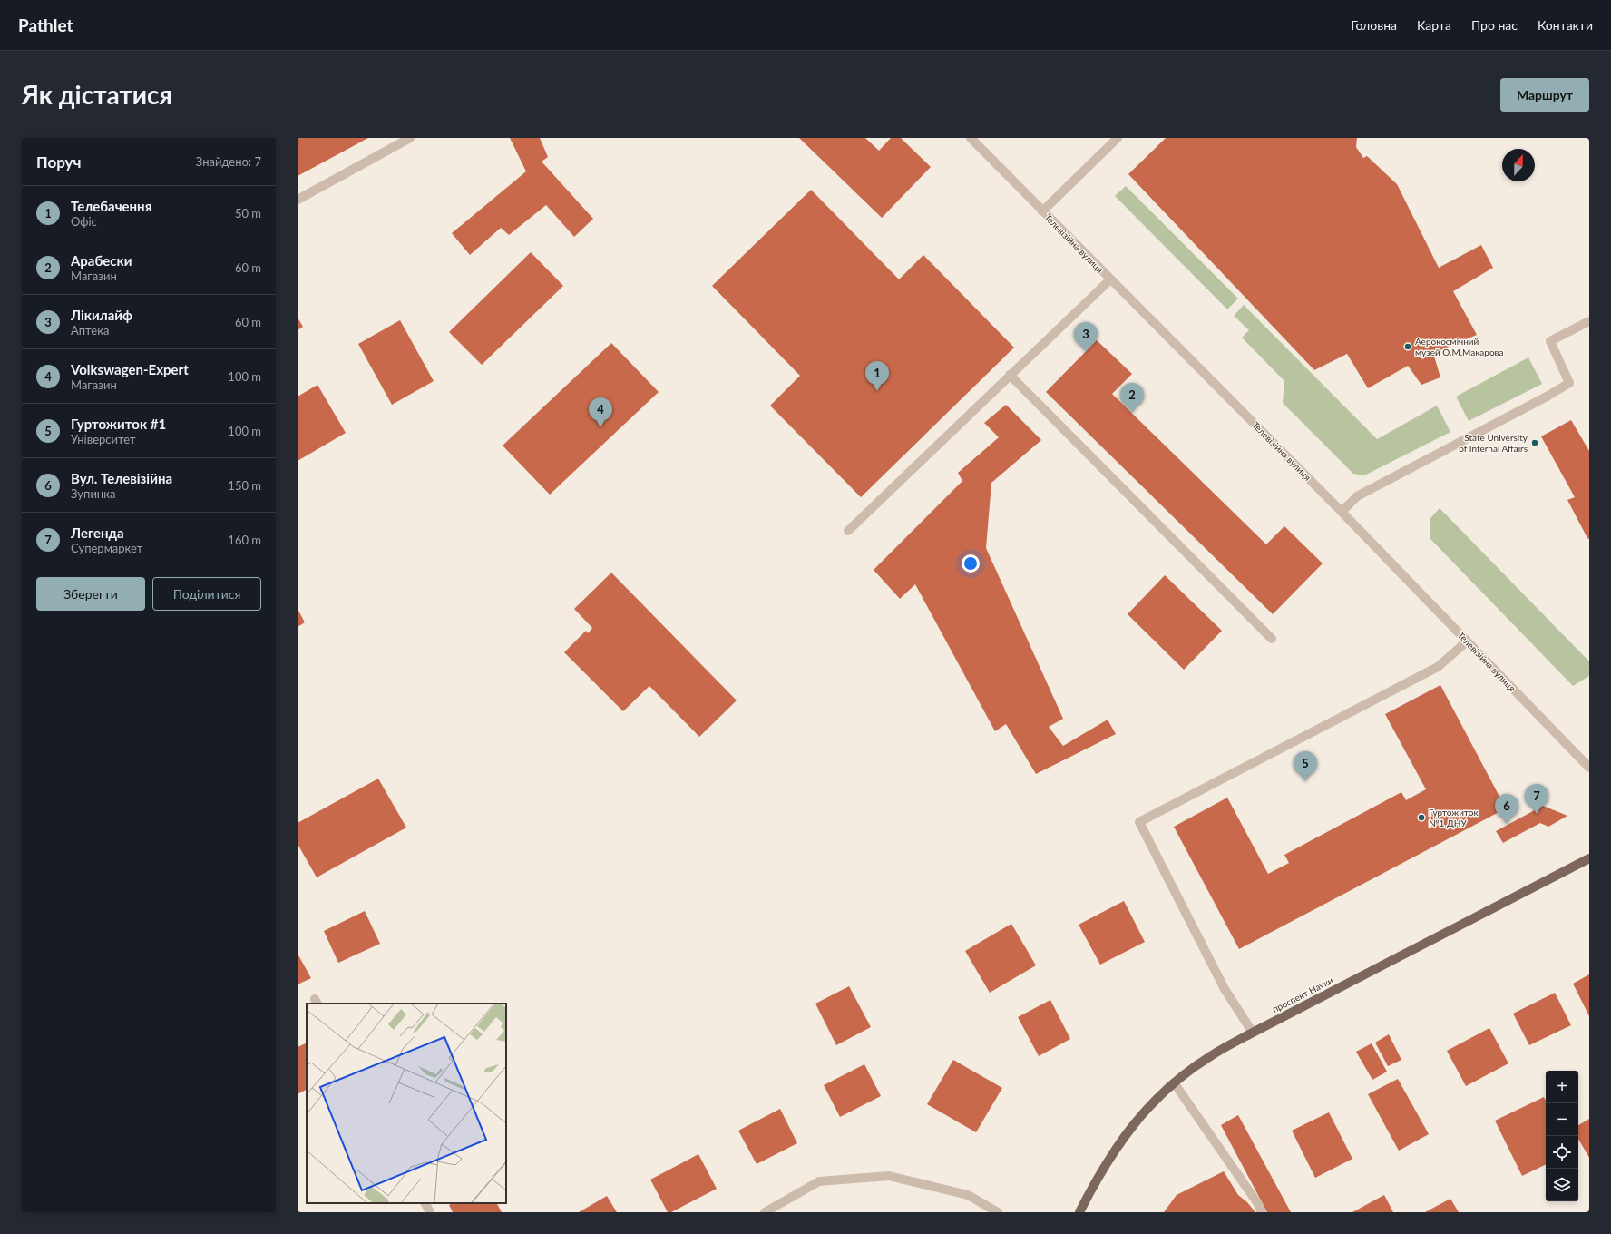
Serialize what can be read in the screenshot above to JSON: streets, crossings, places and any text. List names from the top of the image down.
{
  "streets": {
    "main road": ["проспект Науки"],
    "street": ["Телевізійна вулиця"]
  },
  "places": ["Аерокосмічний музей О.М.Макарова", "State University of Internal Affairs", "Гуртожиток №1 ДНУ"],
  "north": "top",
  "page": {
    "header": "Pathlet",
    "nav": [
      "Головна",
      "Карта",
      "Про нас",
      "Контакти"
    ],
    "buttons": [
      "Маршрут",
      ["Зберегти", "Поділитися"]
    ],
    "title": "Як дістатися",
    "heading": ["Поруч", "Знайдено: 7"],
    "list": [
      {
        "mark": "1",
        "name": "Телебачення",
        "note": "Офіс",
        "value": "50 m"
      },
      {
        "mark": "2",
        "name": "Арабески",
        "note": "Магазин",
        "value": "60 m"
      },
      {
        "mark": "3",
        "name": "Лікилайф",
        "note": "Аптека",
        "value": "60 m"
      },
      {
        "mark": "4",
        "name": "Volkswagen-Expert",
        "note": "Магазин",
        "value": "100 m"
      },
      {
        "mark": "5",
        "name": "Гуртожиток #1",
        "note": "Університет",
        "value": "100 m"
      },
      {
        "mark": "6",
        "name": "Вул. Телевізійна",
        "note": "Зупинка",
        "value": "150 m"
      },
      {
        "mark": "7",
        "name": "Легенда",
        "note": "Супермаркет",
        "value": "160 m"
      }
    ],
    "pins": [
      "3",
      "1",
      "2",
      "4",
      "5",
      "7",
      "6"
    ],
    "map_buttons": ["+", "−"]
  }
}
